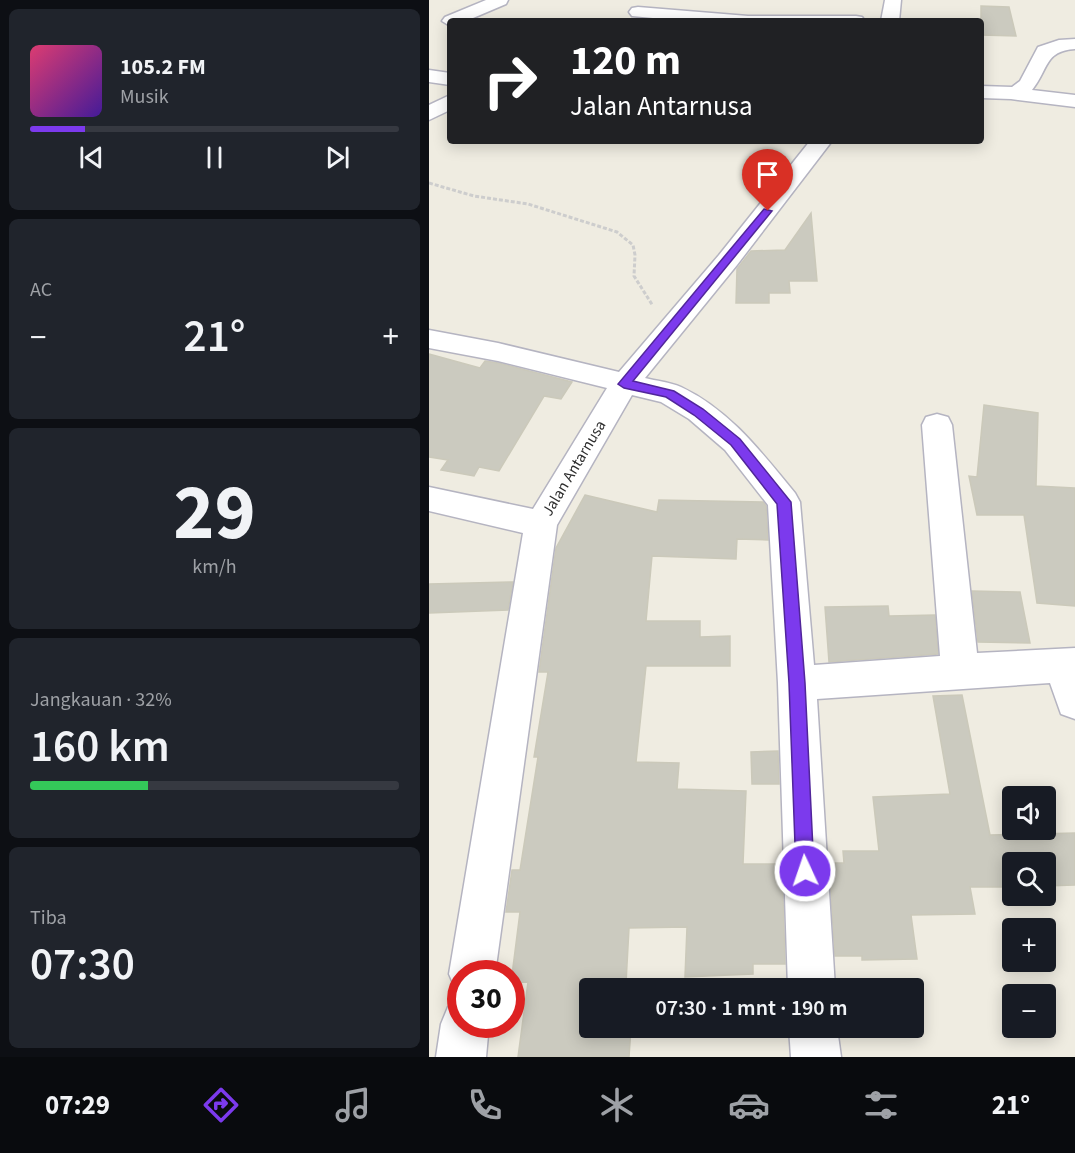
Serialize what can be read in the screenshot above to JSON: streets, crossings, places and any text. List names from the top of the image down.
{
  "streets": {
    "street": ["Jalan Antarnusa"]
  },
  "page": {
    "turn": ["120 m", "Jalan Antarnusa"],
    "song": ["105.2 FM", "Musik"],
    "tile": [
      "AC",
      ["29", "km/h"],
      ["Jangkauan · 32%", "160 km"],
      ["Tiba", "07:30"]
    ],
    "heat": ["−", "21°", "+"],
    "map_buttons": ["+", "−"],
    "limit": "30",
    "trip": "07:30 · 1 mnt · 190 m",
    "tabs": ["07:29", "21°"]
  }
}
